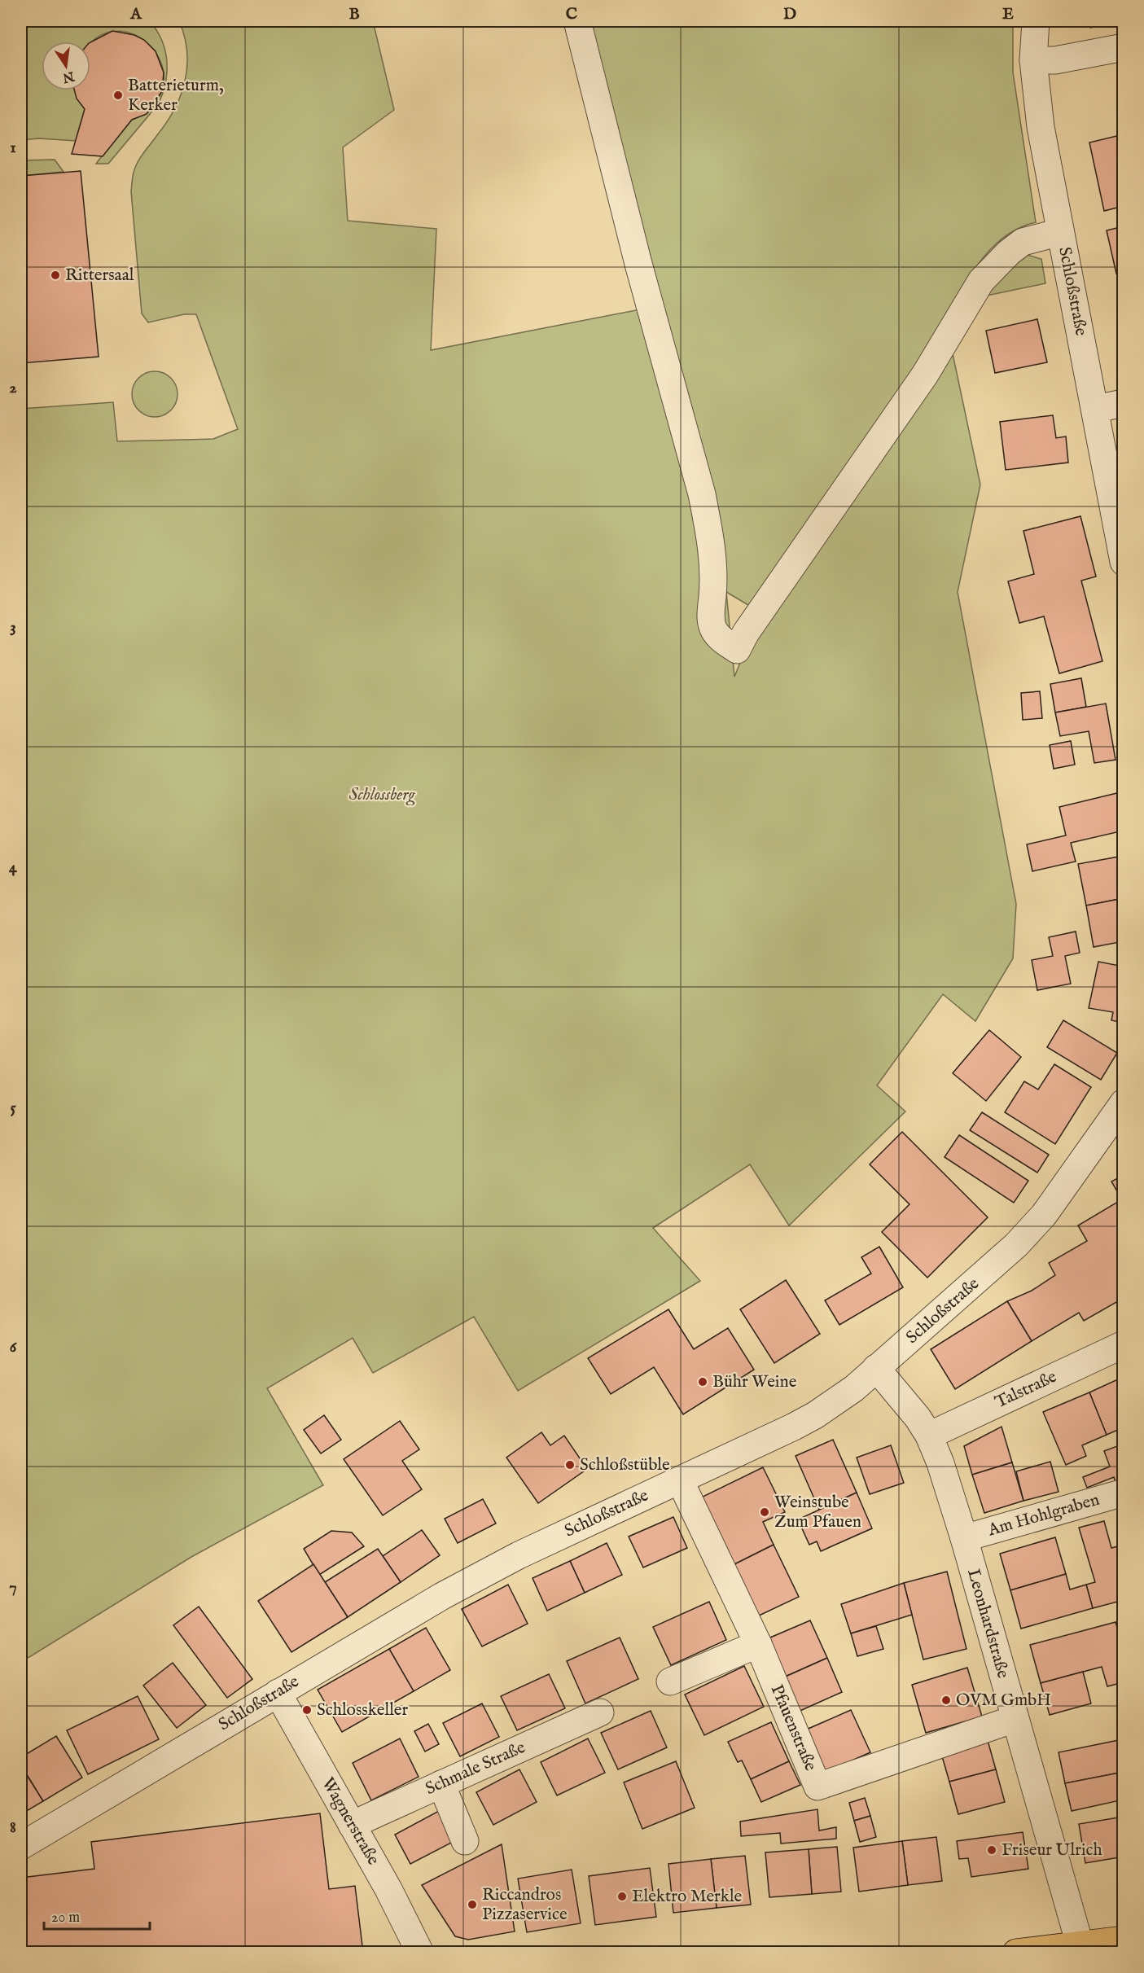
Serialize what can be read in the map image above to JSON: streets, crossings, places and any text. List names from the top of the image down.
{
  "streets": {
    "street": [
      "Schloßstraße",
      "Talstraße",
      "Am Hohlgraben",
      "Leonhardstraße",
      "Pfauenstraße",
      "Schmale Straße",
      "Wagnerstraße"
    ]
  },
  "crossings": [
    ["Schloßstraße", "Leonhardstraße"],
    ["Schloßstraße", "Pfauenstraße"],
    ["Schloßstraße", "Wagnerstraße"],
    ["Talstraße", "Leonhardstraße"],
    ["Am Hohlgraben", "Leonhardstraße"],
    ["Leonhardstraße", "Pfauenstraße"],
    ["Schmale Straße", "Wagnerstraße"]
  ],
  "parks": ["Schlossberg"],
  "places": [
    "Batterieturm, Kerker",
    "Rittersaal",
    "Bühr Weine",
    "Schloßstüble",
    "Weinstube Zum Pfauen",
    "OVM GmbH",
    "Schlosskeller",
    "Friseur Ulrich",
    "Elektro Merkle",
    "Riccandros Pizzaservice"
  ],
  "scale_bar": "20 m",
  "north": "bottom",
  "grid": {
    "columns": [
      "A",
      "B",
      "C",
      "D",
      "E"
    ],
    "rows": [
      "1",
      "2",
      "3",
      "4",
      "5",
      "6",
      "7",
      "8"
    ]
  }
}
